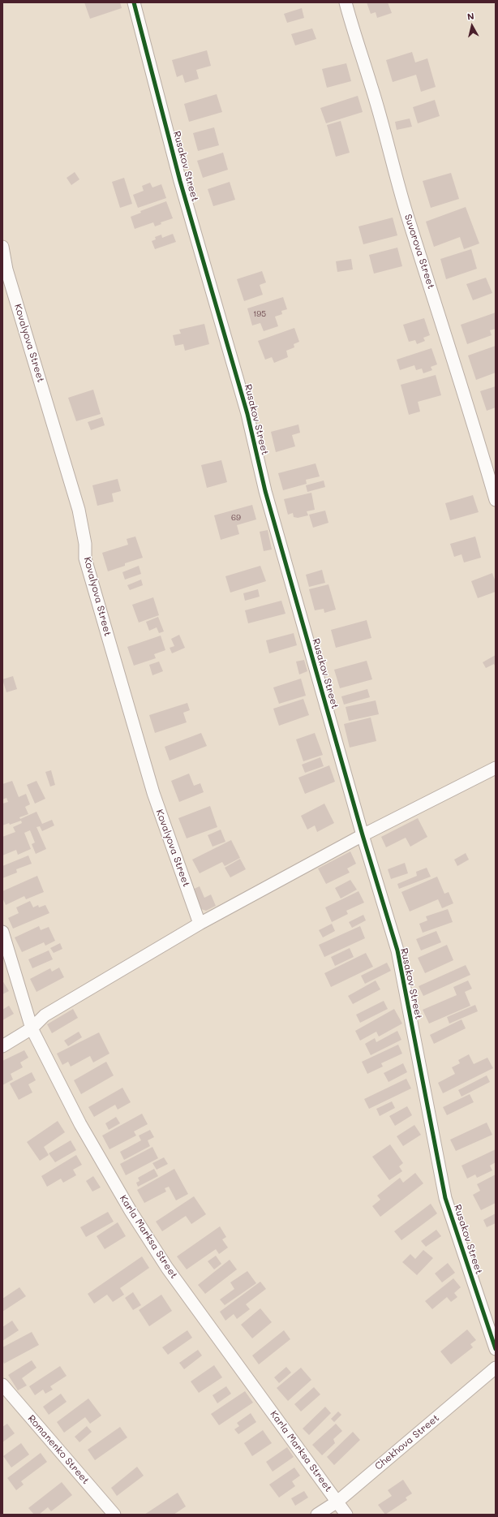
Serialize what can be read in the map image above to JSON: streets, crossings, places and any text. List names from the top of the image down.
{
  "streets": {
    "street": [
      "Rusakov Street",
      "Suvorova Street",
      "Kovalyova Street",
      "Karla Marksa Street",
      "Chekhova Street",
      "Romanenko Street"
    ]
  },
  "crossings": [
    ["Karla Marksa Street", "Chekhova Street"]
  ],
  "house_numbers": ["195", "69"],
  "north": "top"
}
